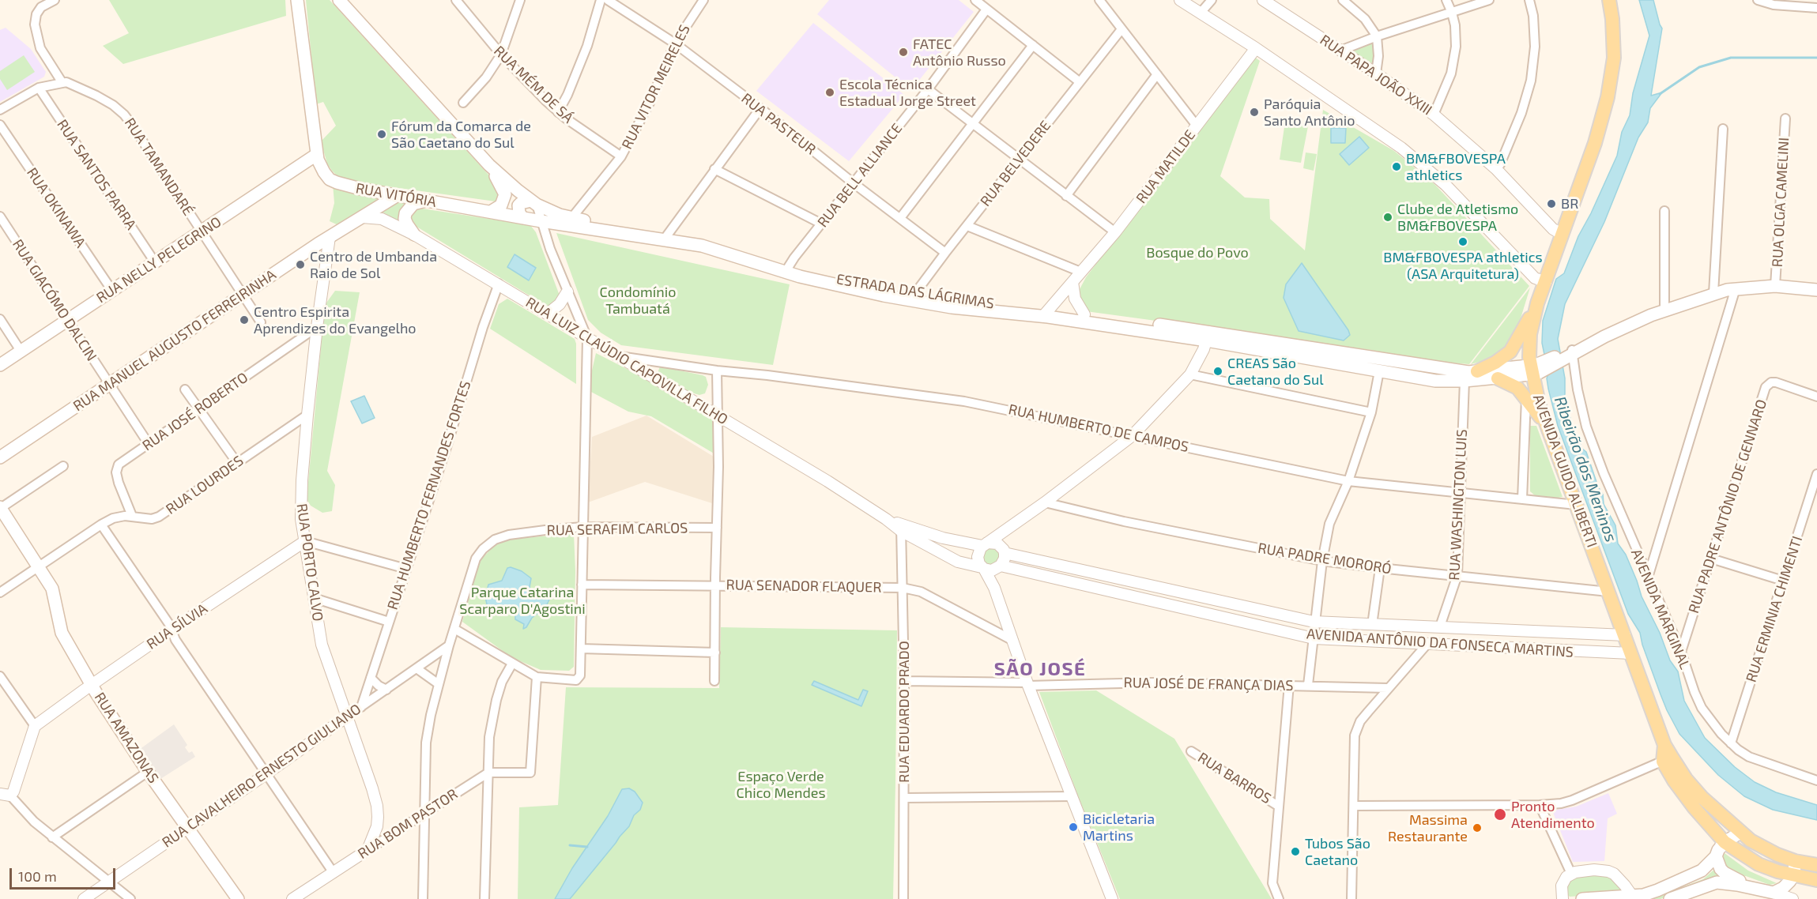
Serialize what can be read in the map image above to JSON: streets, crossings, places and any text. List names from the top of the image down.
{
  "streets": {
    "main road": [
      "RUA VITÓRIA",
      "RUA NELLY PELEGRINO",
      "ESTRADA DAS LÁGRIMAS",
      "RUA MANUEL AUGUSTO FERREIRINHA",
      "AVENIDA GUIDO ALIBERTI",
      "RUA AMAZONAS"
    ],
    "street": [
      "RUA PAPA JOÃO XXIII",
      "RUA MÉM DE SÁ",
      "RUA VITOR MEIRELES",
      "RUA PASTEUR",
      "RUA BELVEDERE",
      "RUA TAMANDARÉ",
      "RUA MATILDE",
      "RUA SANTOS PARRA",
      "RUA BELL ALLIANCE",
      "RUA OLGA CAMELINI",
      "RUA OKINAWA",
      "RUA GIACÓMO DALCIN",
      "RUA LUIZ CLAÚDIO CAPOVILLA FILHO",
      "RUA JOSÉ ROBERTO",
      "RUA HUMBERTO DE CAMPOS",
      "RUA LOURDES",
      "RUA HUMBERTO FERNANDES FORTES",
      "RUA WASHINGTON LUIS",
      "RUA PADRE ANTÔNIO DE GENNARO",
      "RUA SERAFIM CARLOS",
      "RUA PADRE MORORÓ",
      "RUA PORTO CALVO",
      "RUA SENADOR FLAQUER",
      "AVENIDA MARGINAL",
      "RUA ERMINIA CHIMENTI",
      "RUA SÍLVIA",
      "AVENIDA ANTÔNIO DA FONSECA MARTINS",
      "RUA JOSÉ DE FRANÇA DIAS",
      "RUA EDUARDO PRADO",
      "RUA CAVALHEIRO ERNESTO GIULIANO",
      "RUA BARROS",
      "RUA BOM PASTOR"
    ]
  },
  "crossings": [
    ["RUA PAPA JOÃO XXIII", "AVENIDA GUIDO ALIBERTI"],
    ["RUA MÉM DE SÁ", "RUA VITOR MEIRELES"],
    ["RUA VITOR MEIRELES", "RUA PASTEUR"],
    ["RUA VITOR MEIRELES", "ESTRADA DAS LÁGRIMAS"],
    ["RUA PASTEUR", "RUA BELVEDERE"],
    ["RUA PASTEUR", "RUA BELL ALLIANCE"],
    ["RUA BELVEDERE", "ESTRADA DAS LÁGRIMAS"],
    ["RUA TAMANDARÉ", "RUA SANTOS PARRA"],
    ["RUA TAMANDARÉ", "RUA NELLY PELEGRINO"],
    ["RUA TAMANDARÉ", "RUA MANUEL AUGUSTO FERREIRINHA"],
    ["RUA MATILDE", "ESTRADA DAS LÁGRIMAS"],
    ["RUA SANTOS PARRA", "RUA NELLY PELEGRINO"],
    ["RUA BELL ALLIANCE", "ESTRADA DAS LÁGRIMAS"],
    ["RUA VITÓRIA", "RUA NELLY PELEGRINO"],
    ["RUA VITÓRIA", "ESTRADA DAS LÁGRIMAS"],
    ["RUA VITÓRIA", "RUA MANUEL AUGUSTO FERREIRINHA"],
    ["RUA OLGA CAMELINI", "ESTRADA DAS LÁGRIMAS"],
    ["RUA OKINAWA", "RUA NELLY PELEGRINO"],
    ["RUA NELLY PELEGRINO", "RUA GIACÓMO DALCIN"],
    ["ESTRADA DAS LÁGRIMAS", "AVENIDA GUIDO ALIBERTI"],
    ["ESTRADA DAS LÁGRIMAS", "RUA WASHINGTON LUIS"],
    ["ESTRADA DAS LÁGRIMAS", "AVENIDA MARGINAL"],
    ["RUA GIACÓMO DALCIN", "RUA MANUEL AUGUSTO FERREIRINHA"],
    ["RUA GIACÓMO DALCIN", "RUA JOSÉ ROBERTO"],
    ["RUA MANUEL AUGUSTO FERREIRINHA", "RUA LUIZ CLAÚDIO CAPOVILLA FILHO"],
    ["RUA MANUEL AUGUSTO FERREIRINHA", "RUA PORTO CALVO"],
    ["RUA LUIZ CLAÚDIO CAPOVILLA FILHO", "RUA HUMBERTO DE CAMPOS"],
    ["RUA LUIZ CLAÚDIO CAPOVILLA FILHO", "RUA HUMBERTO FERNANDES FORTES"],
    ["RUA LUIZ CLAÚDIO CAPOVILLA FILHO", "AVENIDA ANTÔNIO DA FONSECA MARTINS"],
    ["RUA LUIZ CLAÚDIO CAPOVILLA FILHO", "RUA EDUARDO PRADO"],
    ["RUA JOSÉ ROBERTO", "RUA LOURDES"],
    ["RUA JOSÉ ROBERTO", "RUA PORTO CALVO"],
    ["RUA HUMBERTO DE CAMPOS", "AVENIDA GUIDO ALIBERTI"],
    ["RUA HUMBERTO DE CAMPOS", "RUA WASHINGTON LUIS"],
    ["AVENIDA GUIDO ALIBERTI", "RUA PADRE MORORÓ"],
    ["AVENIDA GUIDO ALIBERTI", "AVENIDA ANTÔNIO DA FONSECA MARTINS"],
    ["RUA LOURDES", "RUA PORTO CALVO"],
    ["RUA LOURDES", "RUA AMAZONAS"],
    ["RUA HUMBERTO FERNANDES FORTES", "RUA CAVALHEIRO ERNESTO GIULIANO"],
    ["RUA WASHINGTON LUIS", "RUA PADRE MORORÓ"],
    ["RUA WASHINGTON LUIS", "AVENIDA ANTÔNIO DA FONSECA MARTINS"],
    ["RUA PADRE ANTÔNIO DE GENNARO", "AVENIDA MARGINAL"],
    ["RUA SERAFIM CARLOS", "RUA CAVALHEIRO ERNESTO GIULIANO"],
    ["RUA SERAFIM CARLOS", "RUA BOM PASTOR"],
    ["RUA PORTO CALVO", "RUA SÍLVIA"],
    ["RUA PORTO CALVO", "RUA CAVALHEIRO ERNESTO GIULIANO"],
    ["RUA PORTO CALVO", "RUA BOM PASTOR"],
    ["RUA SENADOR FLAQUER", "RUA EDUARDO PRADO"],
    ["AVENIDA MARGINAL", "RUA ERMINIA CHIMENTI"],
    ["RUA SÍLVIA", "RUA AMAZONAS"],
    ["RUA JOSÉ DE FRANÇA DIAS", "RUA EDUARDO PRADO"],
    ["RUA AMAZONAS", "RUA CAVALHEIRO ERNESTO GIULIANO"]
  ],
  "districts": ["SÃO JOSÉ"],
  "water": ["Ribeirão dos Meninos"],
  "parks": [
    "Bosque do Povo",
    "Condomínio Tambuatá",
    "Parque Catarina Scarparo D'Agostini",
    "Espaço Verde Chico Mendes"
  ],
  "places": [
    "FATEC Antônio Russo",
    "Escola Técnica Estadual Jorge Street",
    "Paróquia Santo Antônio",
    "Fórum da Comarca de São Caetano do Sul",
    "BM&FBOVESPA athletics",
    "BR",
    "Clube de Atletismo BM&FBOVESPA",
    "BM&FBOVESPA athletics (ASA Arquitetura)",
    "Centro de Umbanda Raio de Sol",
    "Centro Espirita Aprendizes do Evangelho",
    "CREAS São Caetano do Sul",
    "Pronto Atendimento",
    "Bicicletaria Martins",
    "Massima Restaurante",
    "Tubos São Caetano"
  ],
  "scale_bar": "100 m"
}
